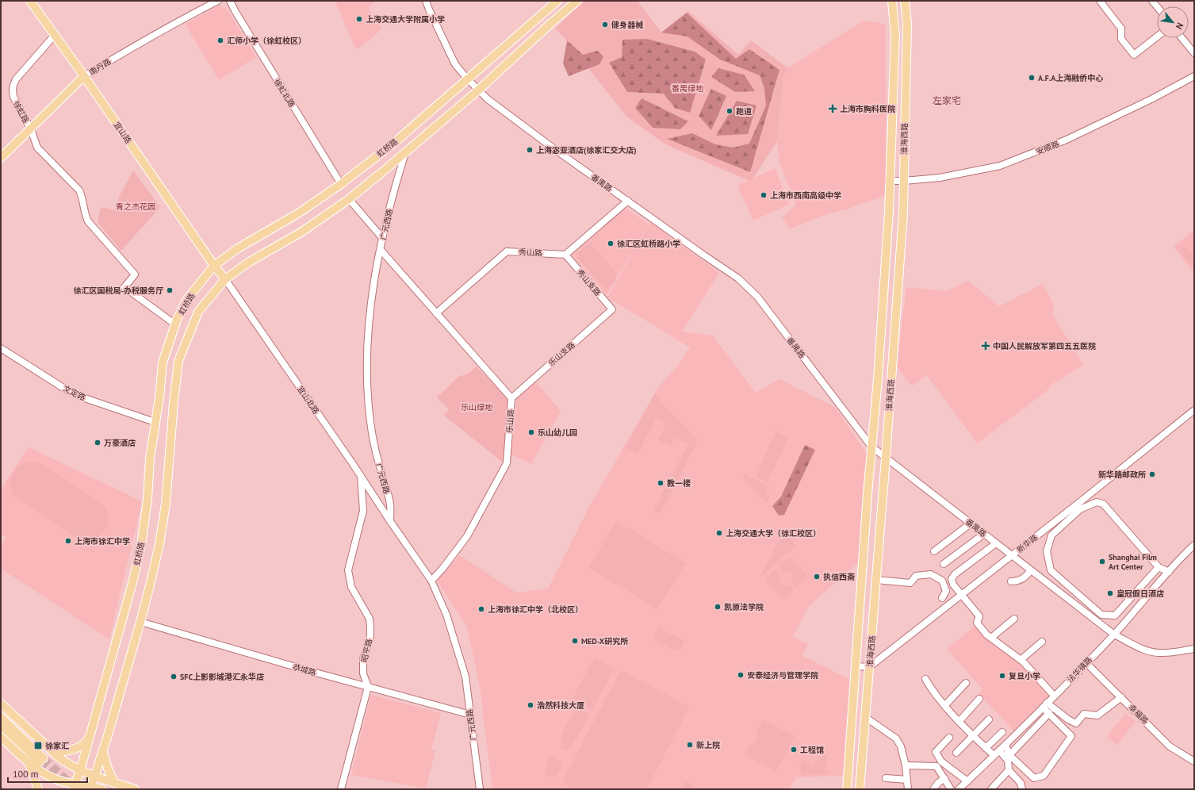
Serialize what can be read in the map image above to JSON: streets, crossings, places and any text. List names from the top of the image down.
{
  "streets": {
    "main road": [
      "南丹路",
      "宜山路",
      "淮海西路",
      "虹桥路"
    ],
    "street": [
      "徐虹北路",
      "徐虹路",
      "安顺路",
      "番禺路",
      "广元西路",
      "秀山路",
      "秀山支路",
      "乐山支路",
      "文定路",
      "宜山北路",
      "乐山路",
      "新华路",
      "昭平路",
      "恭城路",
      "法华镇路",
      "幸福路"
    ]
  },
  "crossings": [
    ["南丹路", "徐虹路"],
    ["南丹路", "宜山路"],
    ["徐虹北路", "虹桥路"],
    ["徐虹路", "宜山路"],
    ["徐虹路", "虹桥路"],
    ["宜山路", "虹桥路"],
    ["宜山路", "宜山北路"],
    ["淮海西路", "安顺路"],
    ["淮海西路", "番禺路"],
    ["淮海西路", "新华路"],
    ["虹桥路", "番禺路"],
    ["虹桥路", "广元西路"],
    ["虹桥路", "文定路"],
    ["虹桥路", "宜山北路"],
    ["虹桥路", "恭城路"],
    ["番禺路", "新华路"],
    ["番禺路", "法华镇路"],
    ["广元西路", "宜山北路"],
    ["广元西路", "乐山路"],
    ["广元西路", "恭城路"],
    ["秀山路", "秀山支路"],
    ["秀山路", "乐山路"],
    ["秀山支路", "乐山支路"],
    ["乐山支路", "乐山路"],
    ["宜山北路", "昭平路"],
    ["昭平路", "恭城路"],
    ["法华镇路", "幸福路"]
  ],
  "districts": ["左家宅"],
  "parks": ["番禺绿地", "青之杰花园", "乐山绿地"],
  "places": {
    "other": [
      "上海交通大学附属小学",
      "健身器械",
      "汇师小学（徐虹校区）",
      "A.F.A上海融侨中心",
      "跑道",
      "上海宓亚酒店(徐家汇交大店)",
      "上海市西南高级中学",
      "徐汇区虹桥路小学",
      "徐汇区国税局-办税服务厅",
      "乐山幼儿园",
      "万豪酒店",
      "新华路邮政所",
      "教一楼",
      "上海交通大学（徐汇校区）",
      "上海市徐汇中学",
      "Shanghai Film Art Center",
      "执信西斋",
      "皇冠假日酒店",
      "凯原法学院",
      "上海市徐汇中学（北校区）",
      "MED-X研究所",
      "安泰经济与管理学院",
      "复旦小学",
      "SFC上影影城港汇永华店",
      "浩然科技大厦",
      "新上院",
      "工程馆"
    ],
    "health": ["上海市胸科医院", "中国人民解放军第四五五医院"],
    "transit": ["徐家汇"]
  },
  "scale_bar": "100 m",
  "north": "bottom right"
}
